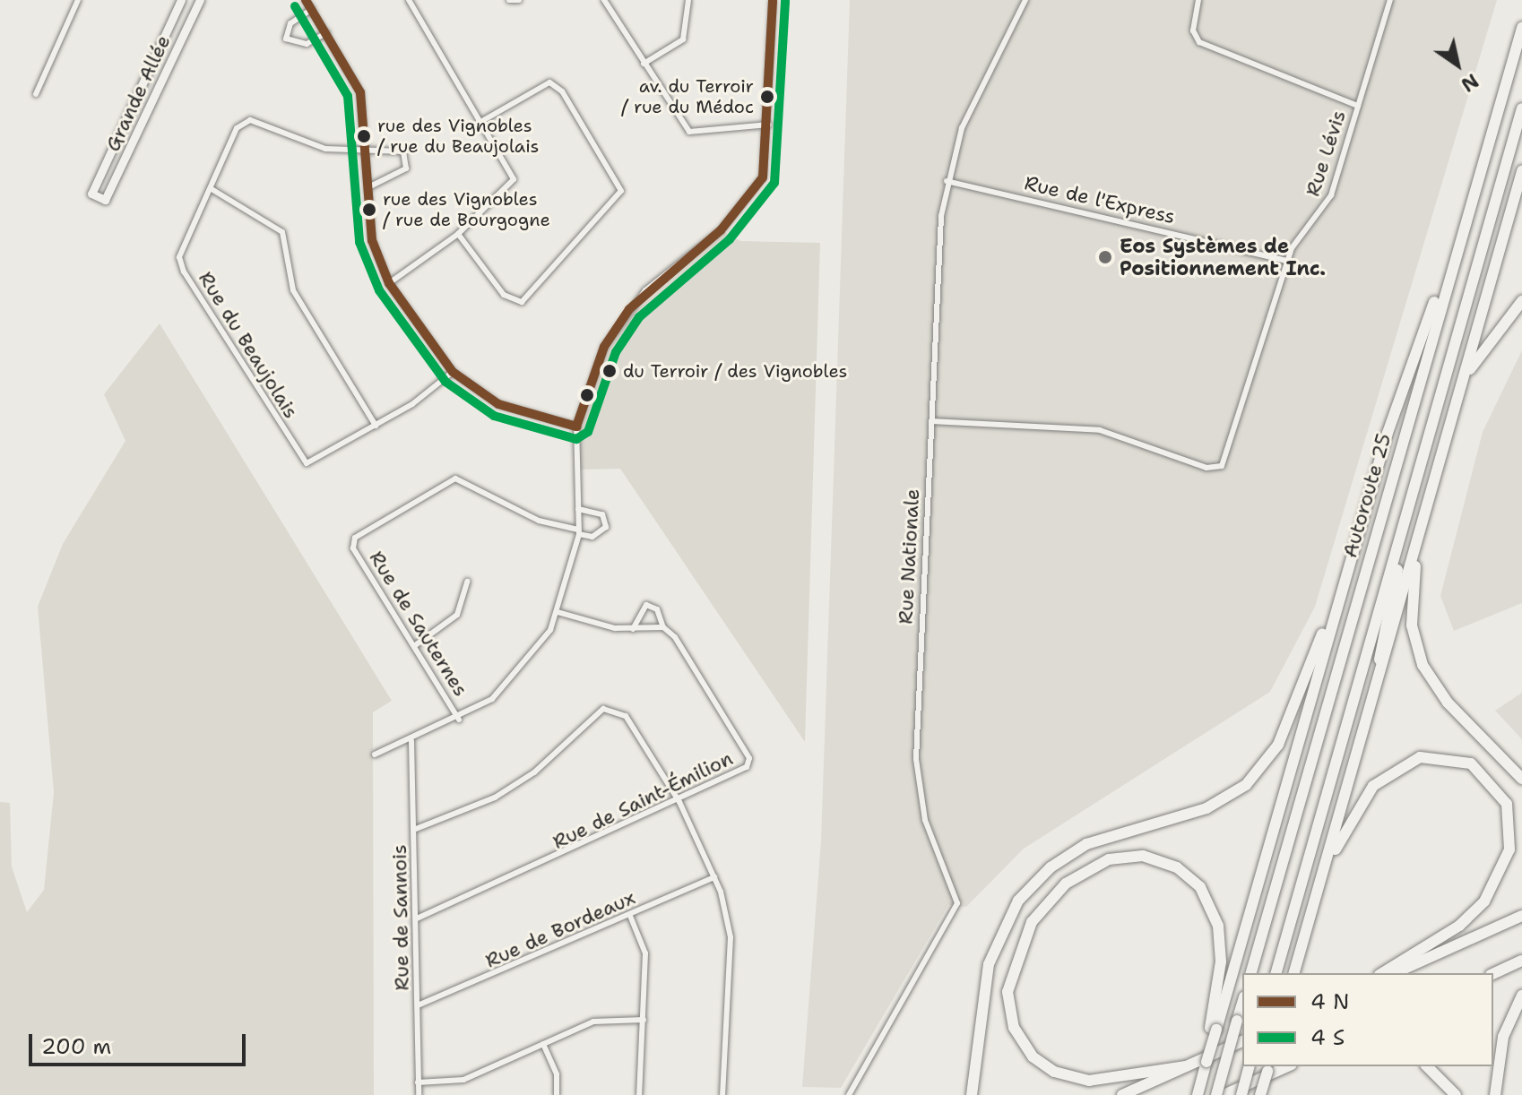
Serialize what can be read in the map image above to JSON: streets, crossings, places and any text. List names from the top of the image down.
{
  "streets": {
    "highway": ["Autoroute 25"],
    "street": [
      "Grande Allée",
      "Rue Lévis",
      "Rue de l'Express",
      "Rue du Beaujolais",
      "Rue Nationale",
      "Rue de Sauternes",
      "Rue de Saint-Émilion",
      "Rue de Sannois",
      "Rue de Bordeaux"
    ]
  },
  "crossings": [
    ["Rue Lévis", "Rue de l'Express"],
    ["Rue Lévis", "Rue Nationale"],
    ["Rue de l'Express", "Rue Nationale"],
    ["Rue de Saint-Émilion", "Rue de Sannois"],
    ["Rue de Sannois", "Rue de Bordeaux"]
  ],
  "places": [
    "av. du Terroir / rue du Médoc",
    "rue des Vignobles / rue du Beaujolais",
    "rue des Vignobles / rue de Bourgogne",
    "Eos Systèmes de Positionnement Inc.",
    "du Terroir / des Vignobles"
  ],
  "legend": ["4 N", "4 S"],
  "scale_bar": "200 m",
  "north": "bottom right"
}
